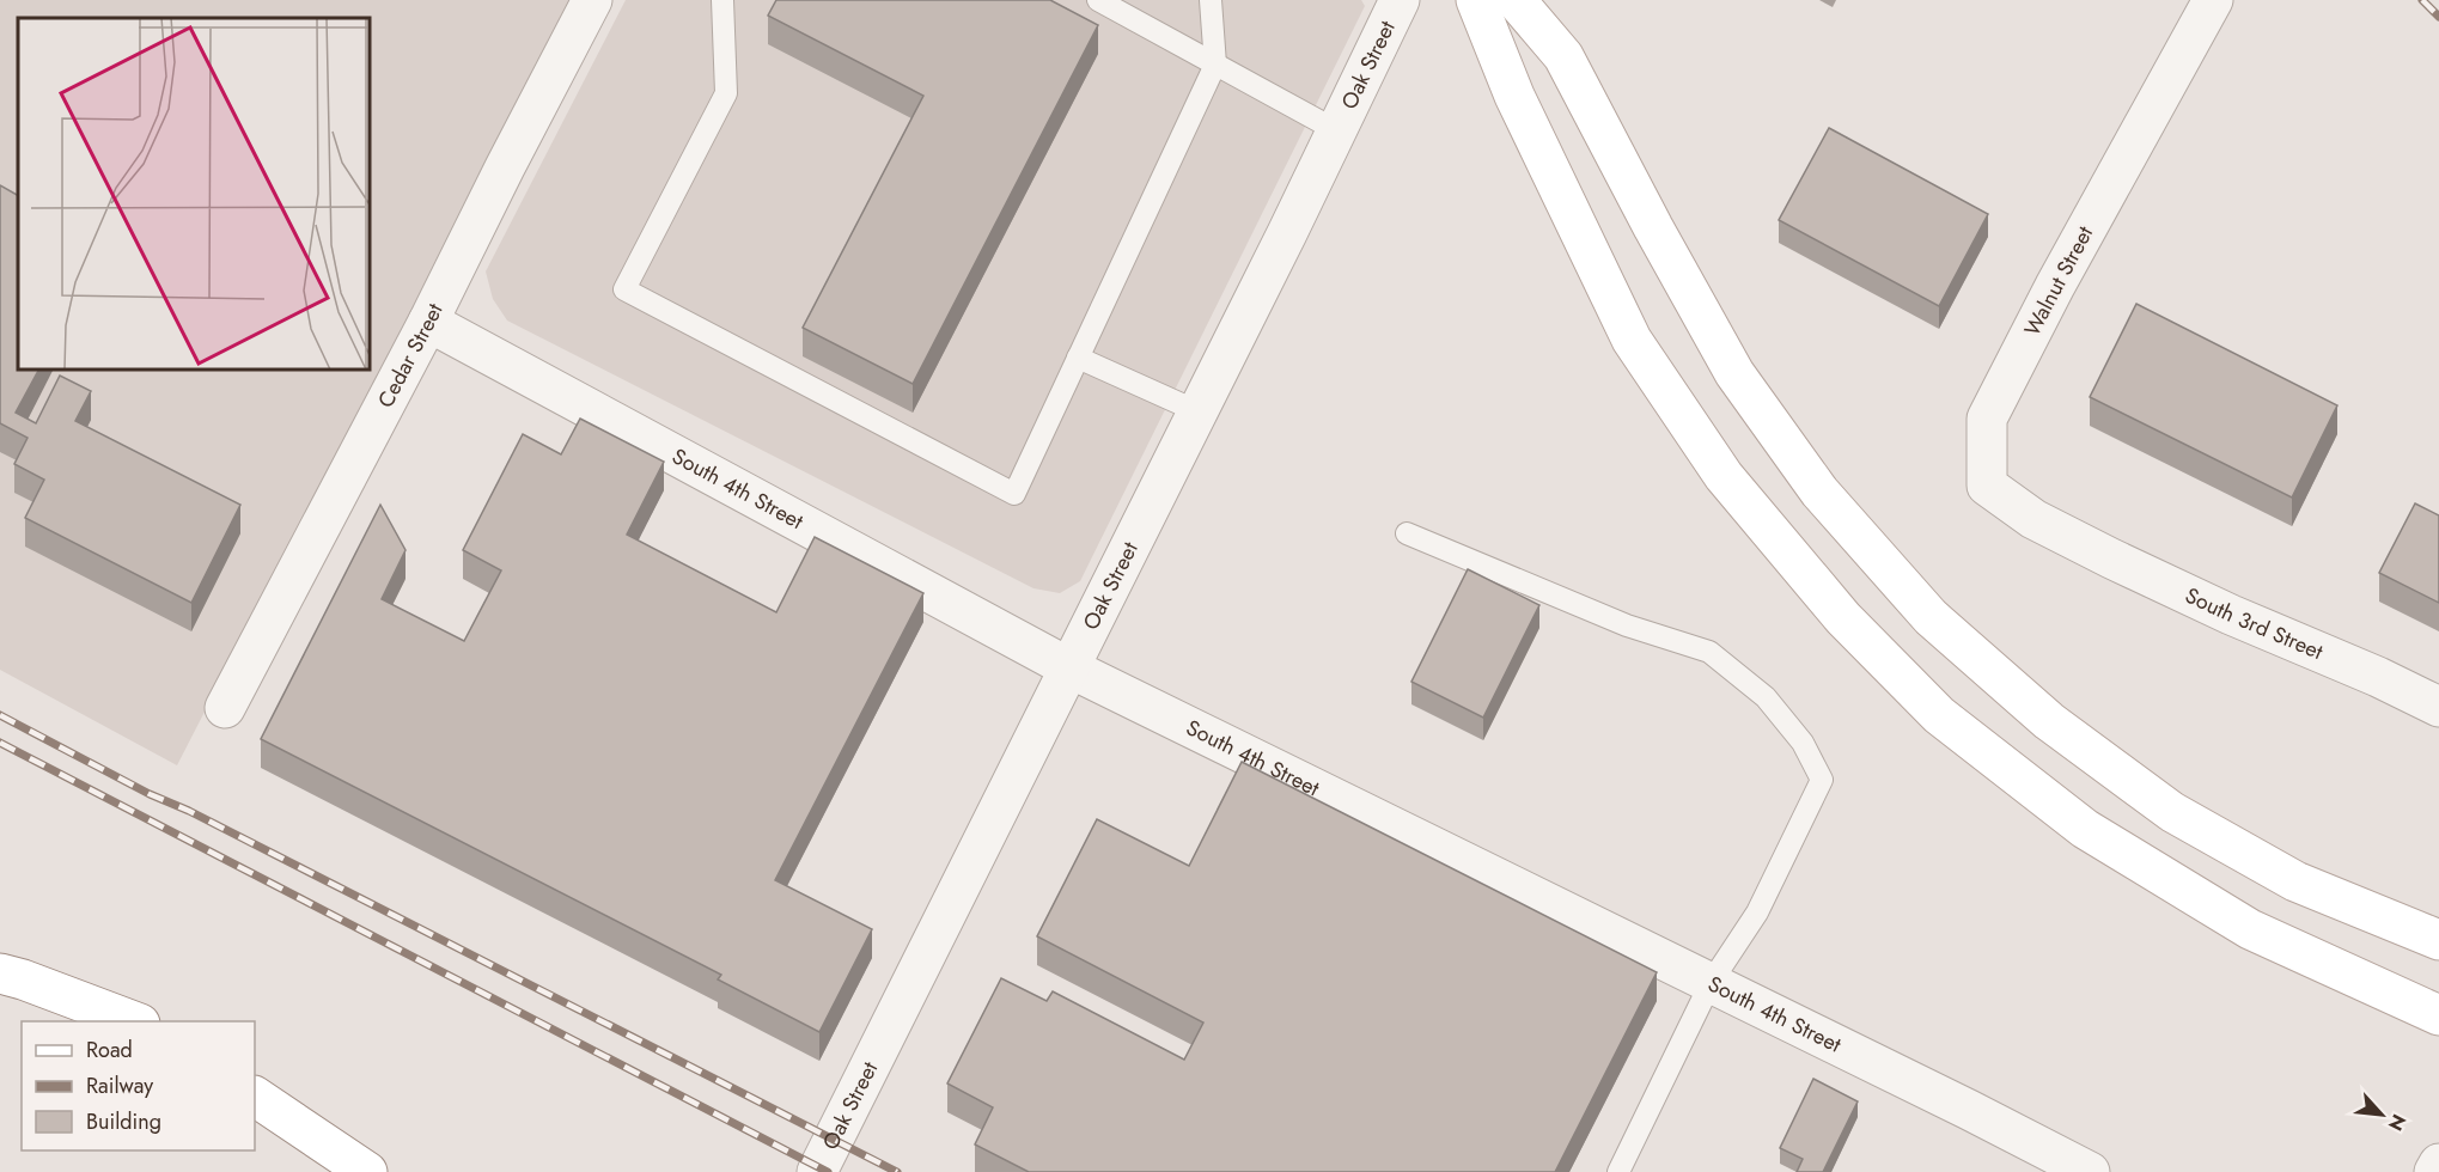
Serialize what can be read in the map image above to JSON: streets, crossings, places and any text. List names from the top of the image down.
{
  "streets": {
    "street": [
      "Oak Street",
      "Walnut Street",
      "Cedar Street",
      "South 4th Street",
      "South 3rd Street"
    ]
  },
  "crossings": [
    ["Oak Street", "South 4th Street"],
    ["Walnut Street", "South 3rd Street"],
    ["Cedar Street", "South 4th Street"]
  ],
  "legend": ["Road", "Railway", "Building"],
  "north": "bottom right"
}
